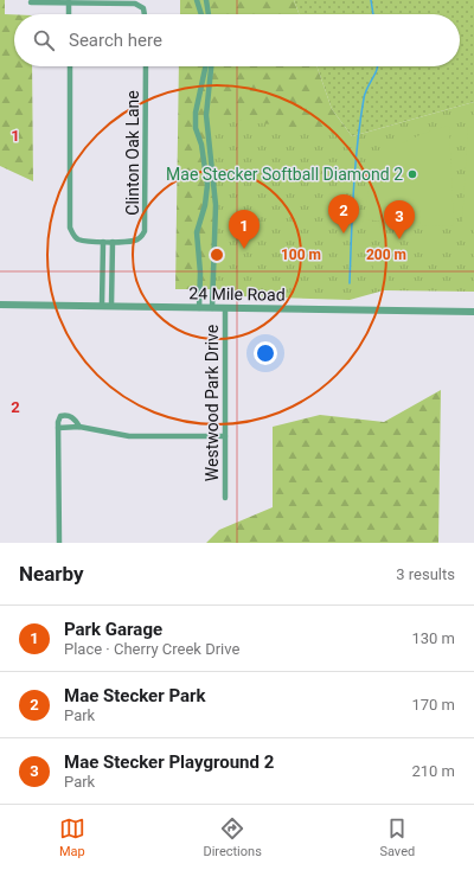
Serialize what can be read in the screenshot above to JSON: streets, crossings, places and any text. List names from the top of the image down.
{
  "streets": {
    "street": ["Clinton Oak Lane", "24 Mile Road", "Westwood Park Drive"]
  },
  "crossings": [
    ["24 Mile Road", "Westwood Park Drive"]
  ],
  "places": ["Mae Stecker Softball Diamond 2"],
  "page": {
    "search": "Search here",
    "pins": ["2", "3", "1"],
    "heading": ["Nearby", "3 results"],
    "list": [
      {
        "mark": "1",
        "name": "Park Garage",
        "note": "Place · Cherry Creek Drive",
        "value": "130 m"
      },
      {
        "mark": "2",
        "name": "Mae Stecker Park",
        "note": "Park",
        "value": "170 m"
      },
      {
        "mark": "3",
        "name": "Mae Stecker Playground 2",
        "note": "Park",
        "value": "210 m"
      }
    ],
    "nav": ["Map", "Directions", "Saved"]
  },
  "grid": {
    "rows": ["1", "2"]
  },
  "rings": ["100 m", "200 m"]
}
